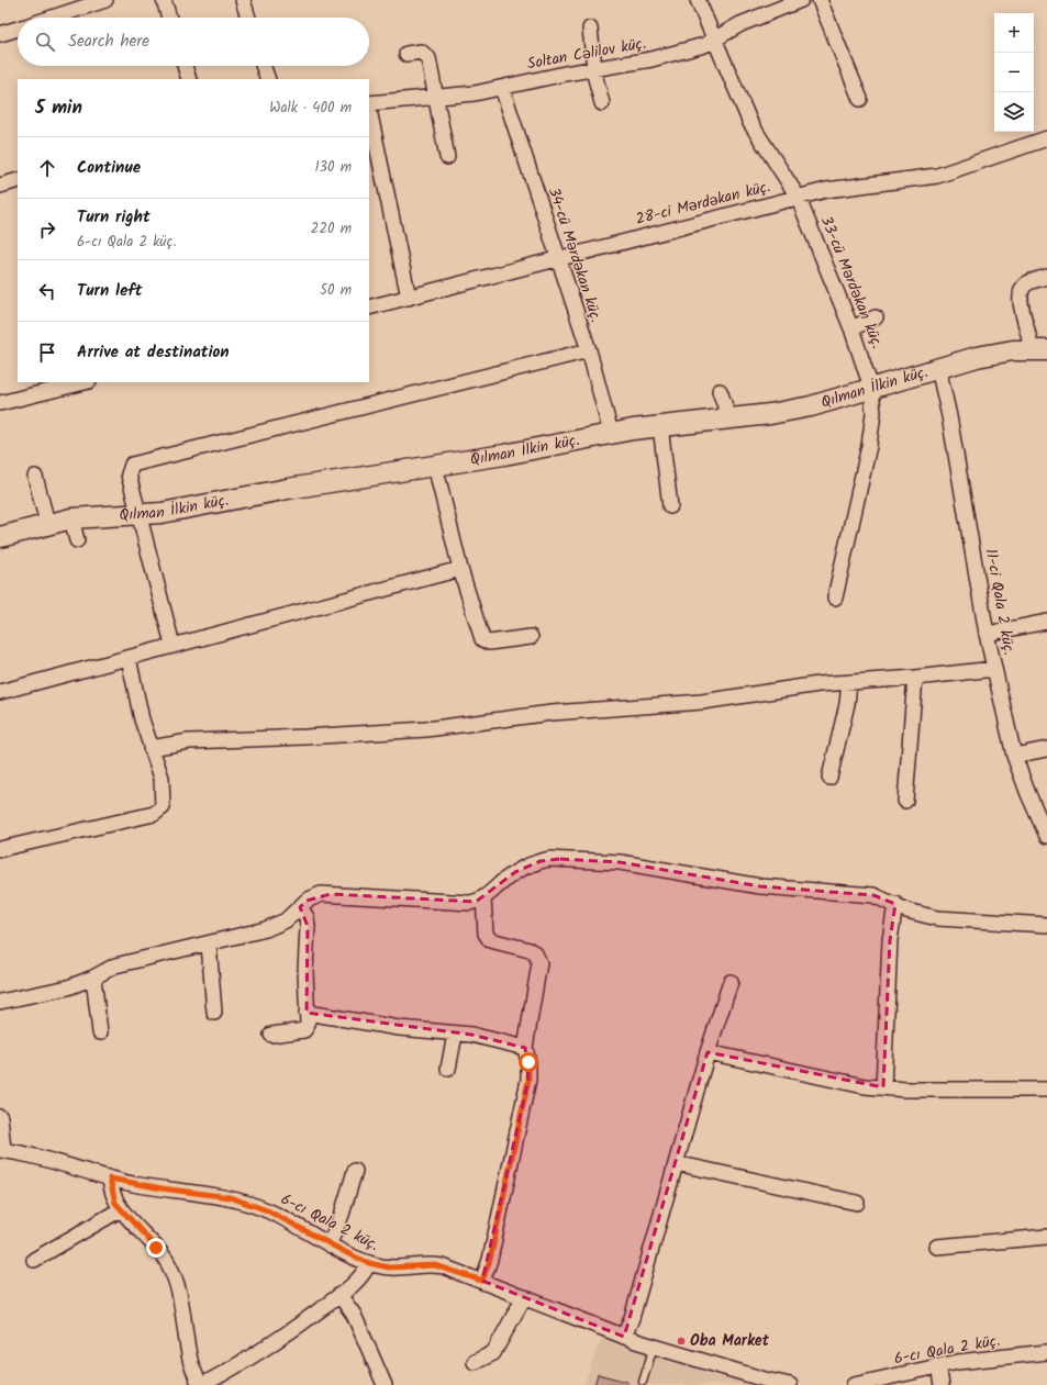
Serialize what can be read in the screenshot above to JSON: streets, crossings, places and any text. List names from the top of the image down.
{
  "streets": {
    "street": [
      "Soltan Cəlilov küç.",
      "28-ci Mərdəkan küç.",
      "34-cü Mərdəkan küç.",
      "33-cü Mərdəkan küç.",
      "Qılman İlkin küç.",
      "11-ci Qala 2 küç.",
      "6-cı Qala 2 küç."
    ]
  },
  "crossings": [
    ["Soltan Cəlilov küç.", "34-cü Mərdəkan küç."],
    ["Soltan Cəlilov küç.", "33-cü Mərdəkan küç."],
    ["28-ci Mərdəkan küç.", "34-cü Mərdəkan küç."],
    ["28-ci Mərdəkan küç.", "33-cü Mərdəkan küç."],
    ["34-cü Mərdəkan küç.", "Qılman İlkin küç."],
    ["33-cü Mərdəkan küç.", "Qılman İlkin küç."],
    ["Qılman İlkin küç.", "11-ci Qala 2 küç."]
  ],
  "places": ["Oba Market"],
  "page": {
    "map_buttons": ["+", "−"],
    "search": "Search here",
    "heading": ["5 min", "Walk · 400 m"],
    "list": [
      ["Continue", "130 m"],
      ["Turn right", "6-cı Qala 2 küç.", "220 m"],
      ["Turn left", "50 m"],
      "Arrive at destination"
    ]
  }
}
